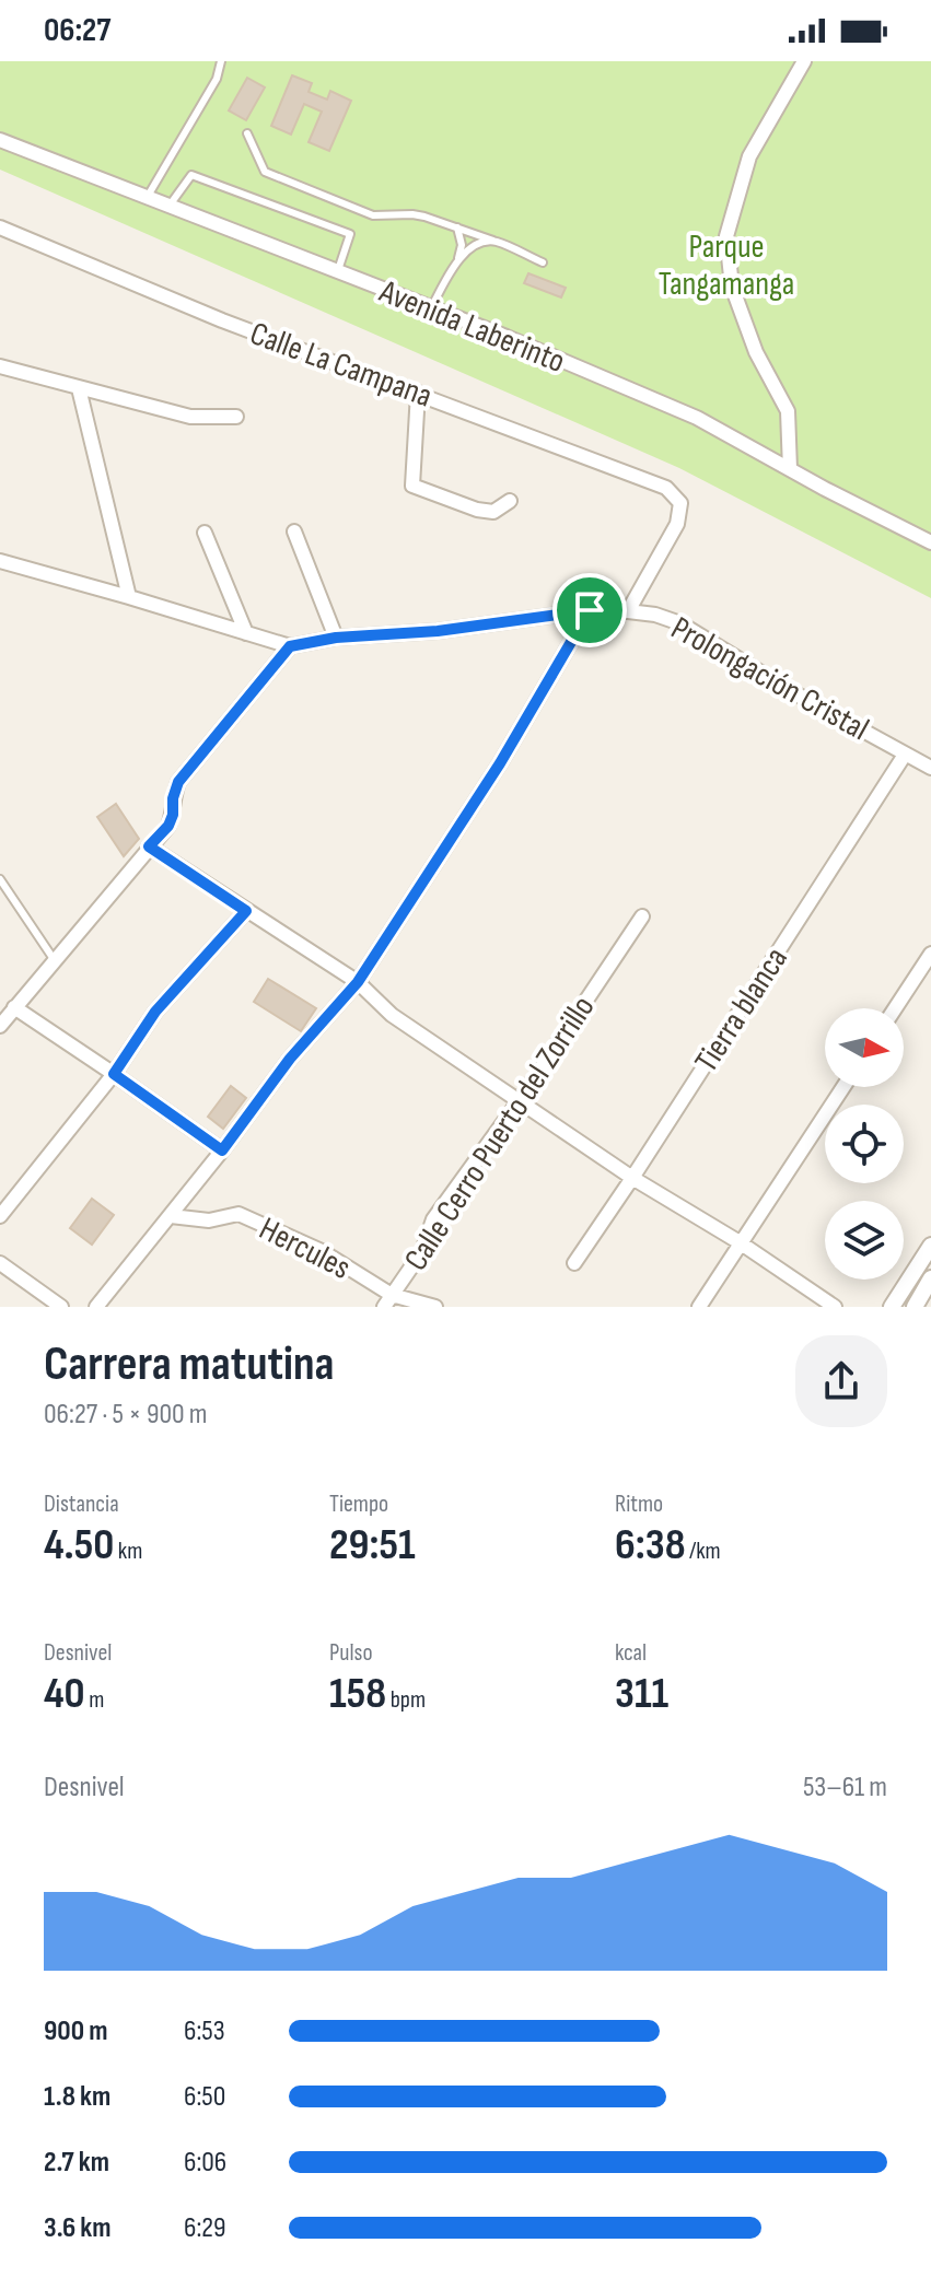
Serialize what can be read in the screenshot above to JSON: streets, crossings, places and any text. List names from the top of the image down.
{
  "streets": {
    "street": [
      "Avenida Laberinto",
      "Calle La Campana",
      "Prolongación Cristal",
      "Tierra blanca",
      "Calle Cerro Puerto del Zorrillo",
      "Hercules"
    ]
  },
  "crossings": [
    ["Calle La Campana", "Prolongación Cristal"],
    ["Prolongación Cristal", "Tierra blanca"],
    ["Calle Cerro Puerto del Zorrillo", "Hercules"]
  ],
  "parks": ["Parque Tangamanga"],
  "north": "right",
  "page": {
    "status": "06:27",
    "heading": ["Carrera matutina", "06:27 · 5 × 900 m"],
    "stats": [
      ["Distancia", "4.50 km"],
      ["Tiempo", "29:51"],
      ["Ritmo", "6:38 /km"],
      ["Desnivel", "40 m"],
      ["Pulso", "158 bpm"],
      ["kcal", "311"]
    ],
    "chart": ["Desnivel", "53–61 m"],
    "list": [
      {
        "name": "900 m",
        "note": "6:53"
      },
      {
        "name": "1.8 km",
        "note": "6:50"
      },
      {
        "name": "2.7 km",
        "note": "6:06"
      },
      {
        "name": "3.6 km",
        "note": "6:29"
      }
    ]
  }
}
